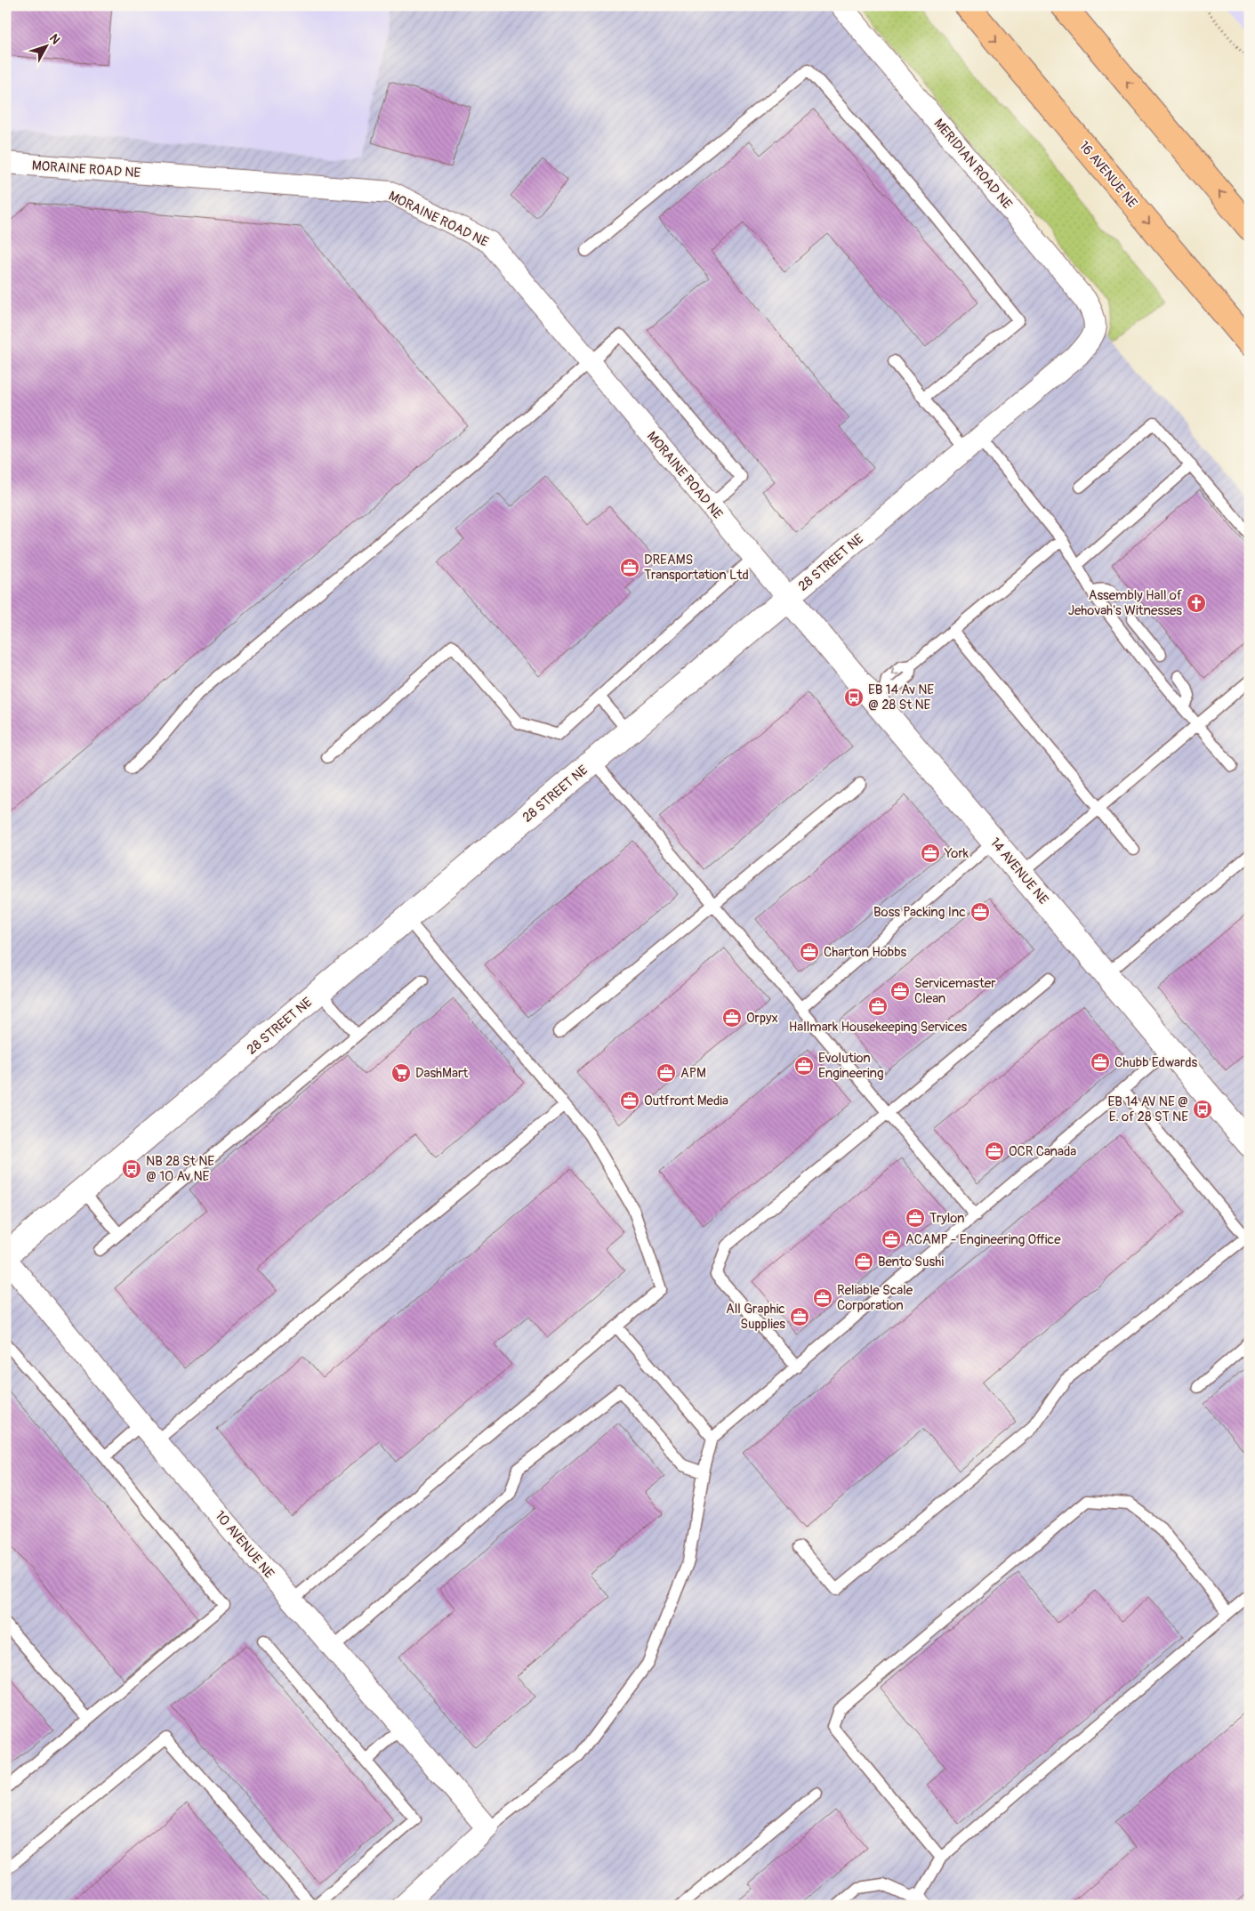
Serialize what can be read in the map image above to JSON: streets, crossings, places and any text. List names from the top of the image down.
{
  "streets": {
    "highway": ["16 AVENUE NE"],
    "street": [
      "MERIDIAN ROAD NE",
      "MORAINE ROAD NE",
      "28 STREET NE",
      "14 AVENUE NE",
      "10 AVENUE NE"
    ]
  },
  "crossings": [
    ["MERIDIAN ROAD NE", "28 STREET NE"],
    ["MORAINE ROAD NE", "28 STREET NE"],
    ["MORAINE ROAD NE", "14 AVENUE NE"],
    ["28 STREET NE", "14 AVENUE NE"],
    ["28 STREET NE", "10 AVENUE NE"]
  ],
  "places": {
    "office": [
      "DREAMS Transportation Ltd",
      "York",
      "Boss Packing Inc",
      "Charton Hobbs",
      "Servicemaster Clean",
      "Hallmark Housekeeping Services",
      "Orpyx",
      "Chubb Edwards",
      "Evolution Engineering",
      "APM",
      "Outfront Media",
      "OCR Canada",
      "Trylon",
      "ACAMP - Engineering Office",
      "Bento Sushi",
      "Reliable Scale Corporation",
      "All Graphic Supplies"
    ],
    "church": ["Assembly Hall of Jehovah's Witnesses"],
    "bus stop": ["EB 14 Av NE @ 28 St NE", "EB 14 AV NE @ E. of 28 ST NE", "NB 28 St NE @ 10 Av NE"],
    "supermarket": ["DashMart"]
  },
  "north": "top right"
}
